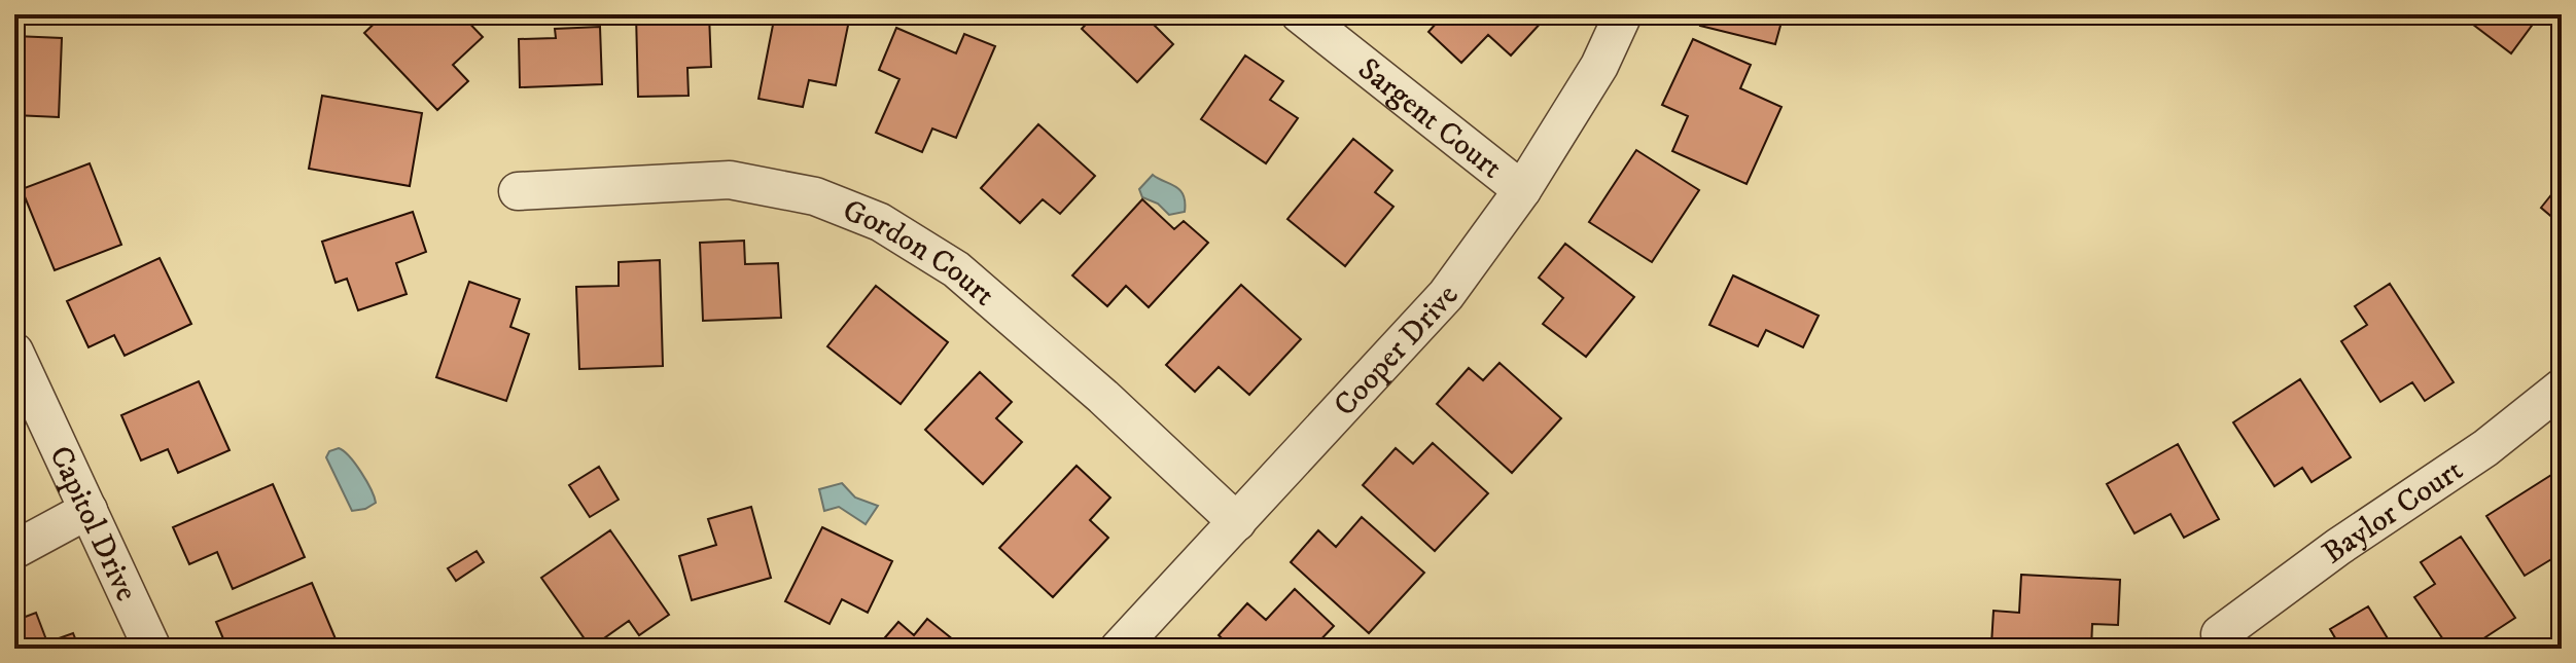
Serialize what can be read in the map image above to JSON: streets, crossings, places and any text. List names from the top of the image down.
{
  "streets": {
    "street": [
      "Sargent Court",
      "Gordon Court",
      "Cooper Drive",
      "Baylor Court",
      "Capitol Drive"
    ]
  },
  "crossings": [
    ["Sargent Court", "Cooper Drive"],
    ["Gordon Court", "Cooper Drive"]
  ]
}
